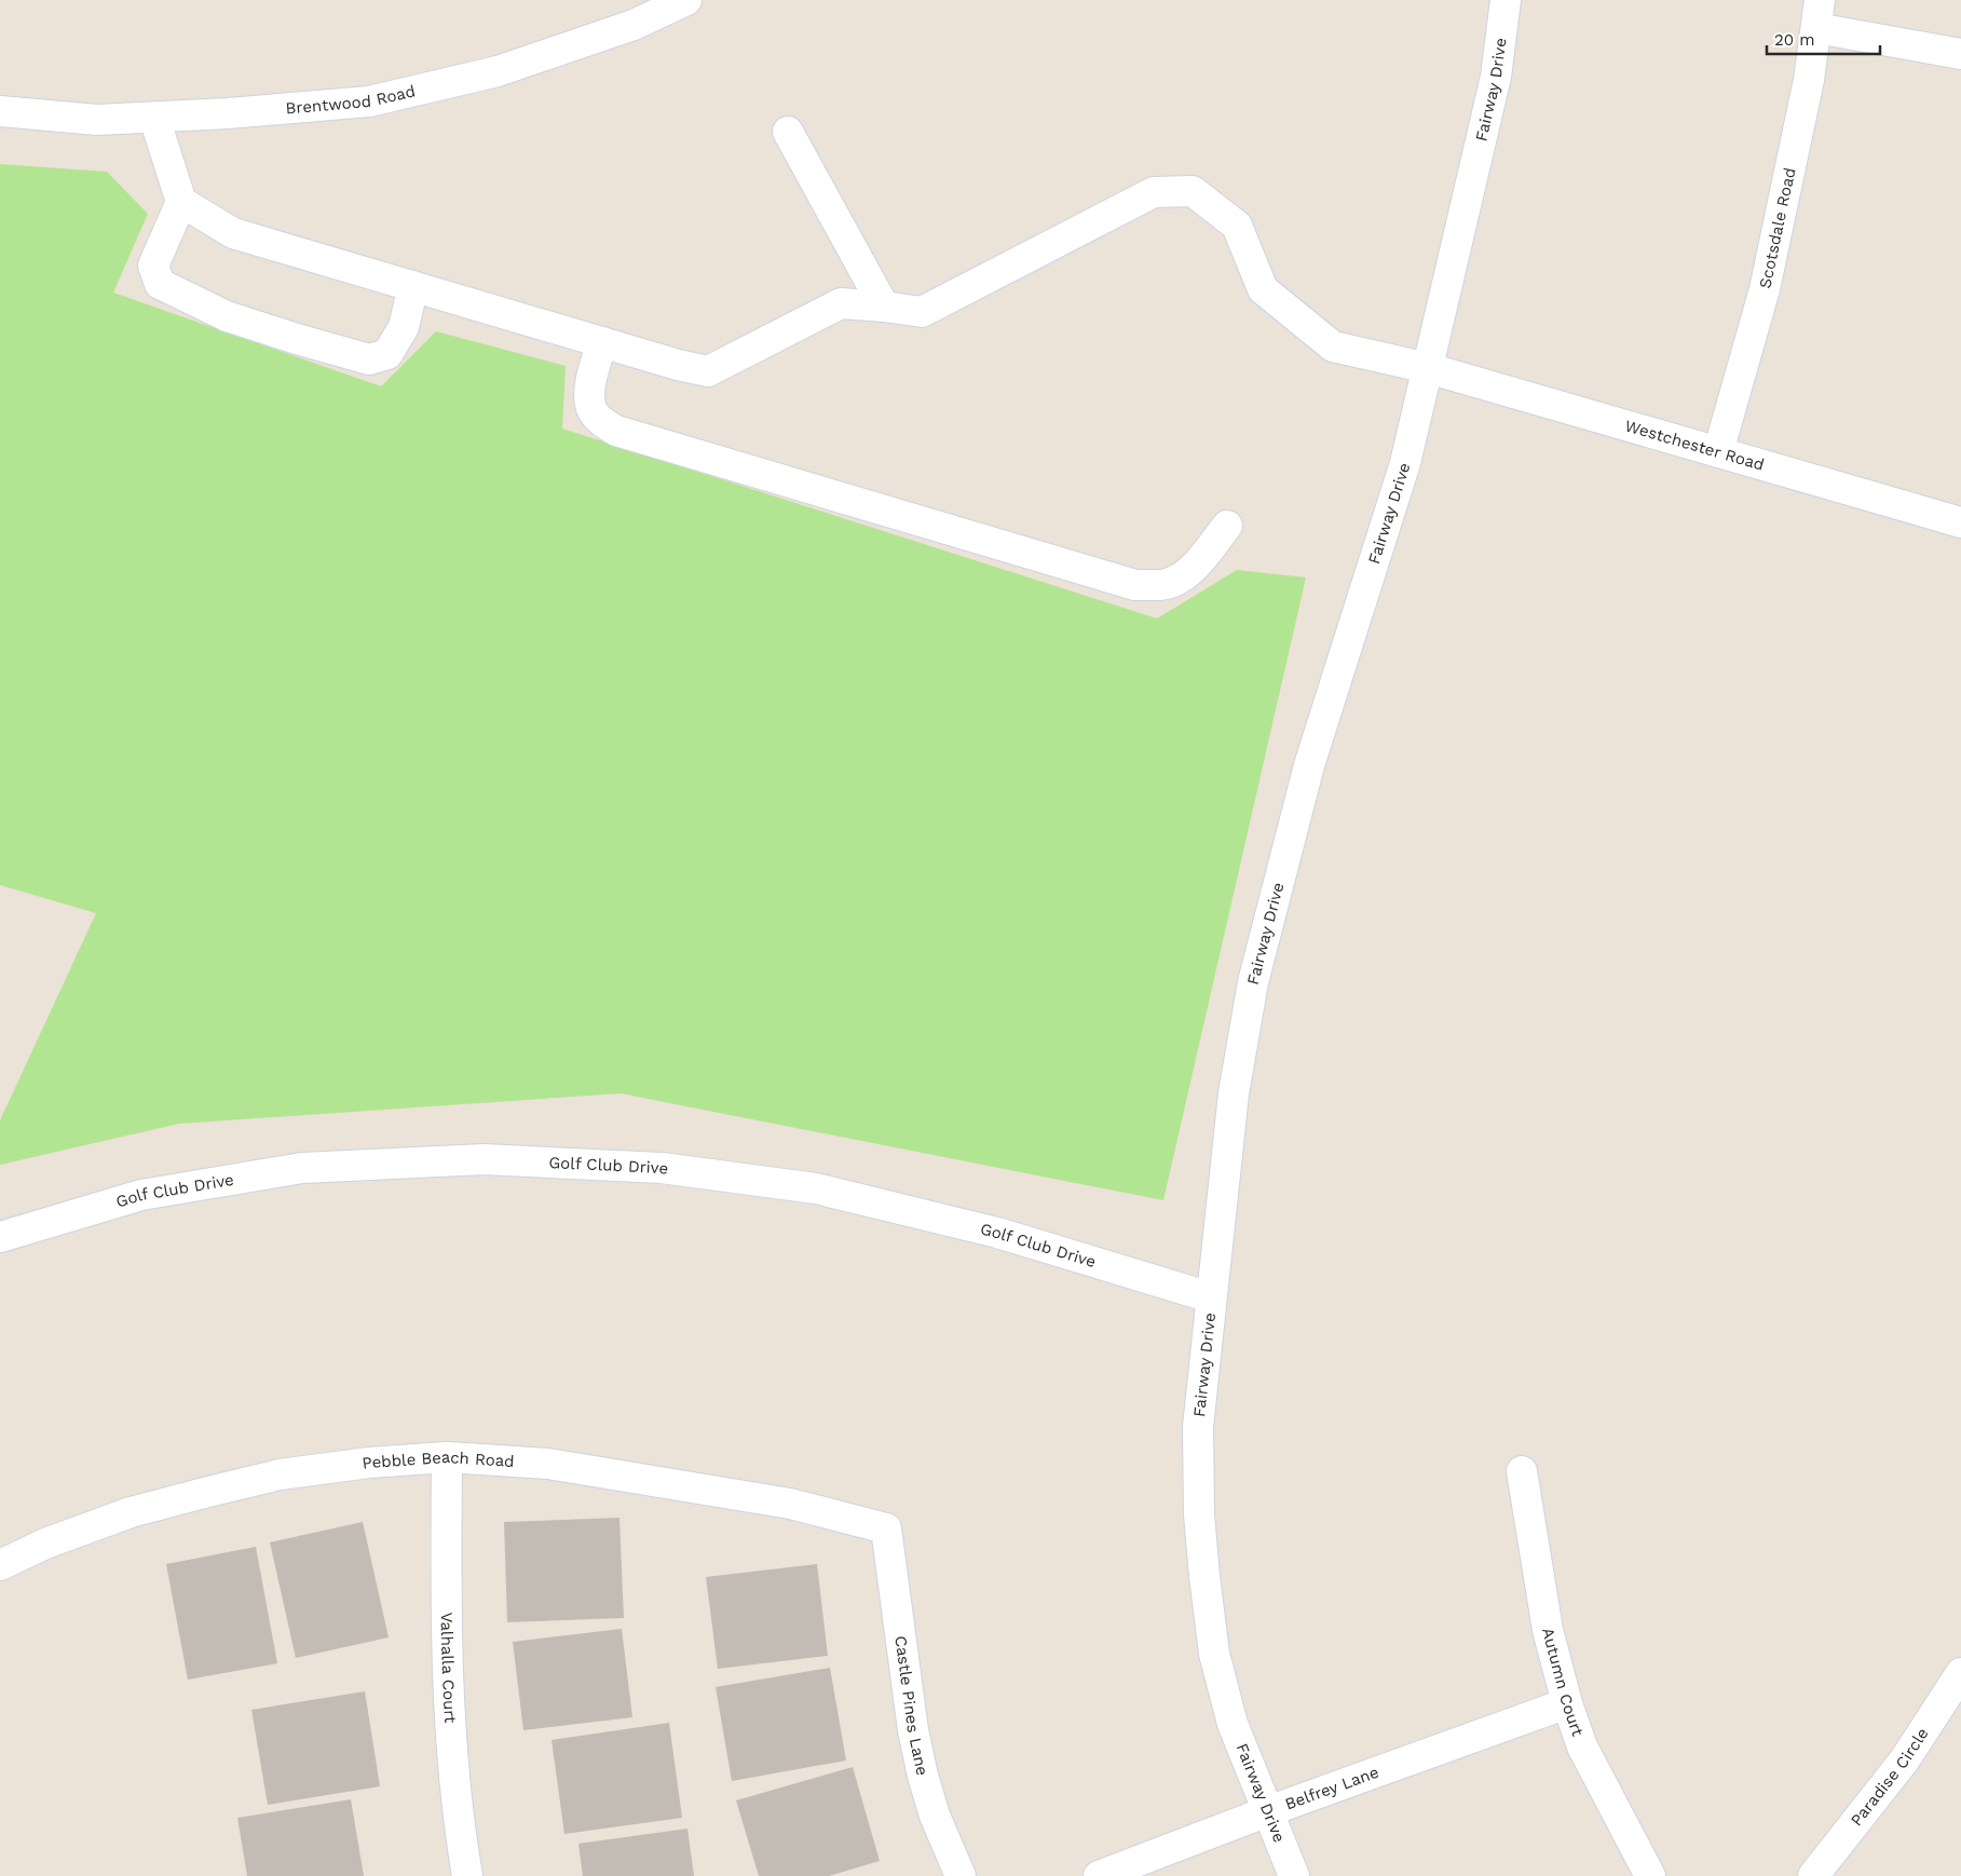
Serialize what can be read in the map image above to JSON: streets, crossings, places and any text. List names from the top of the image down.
{
  "streets": {
    "street": [
      "Fairway Drive",
      "Brentwood Road",
      "Scotsdale Road",
      "Westchester Road",
      "Golf Club Drive",
      "Pebble Beach Road",
      "Valhalla Court",
      "Autumn Court",
      "Castle Pines Lane",
      "Paradise Circle",
      "Belfrey Lane"
    ]
  },
  "crossings": [
    ["Fairway Drive", "Westchester Road"],
    ["Fairway Drive", "Golf Club Drive"],
    ["Fairway Drive", "Belfrey Lane"],
    ["Scotsdale Road", "Westchester Road"],
    ["Pebble Beach Road", "Valhalla Court"],
    ["Pebble Beach Road", "Castle Pines Lane"],
    ["Autumn Court", "Belfrey Lane"]
  ],
  "scale_bar": "20 m"
}
